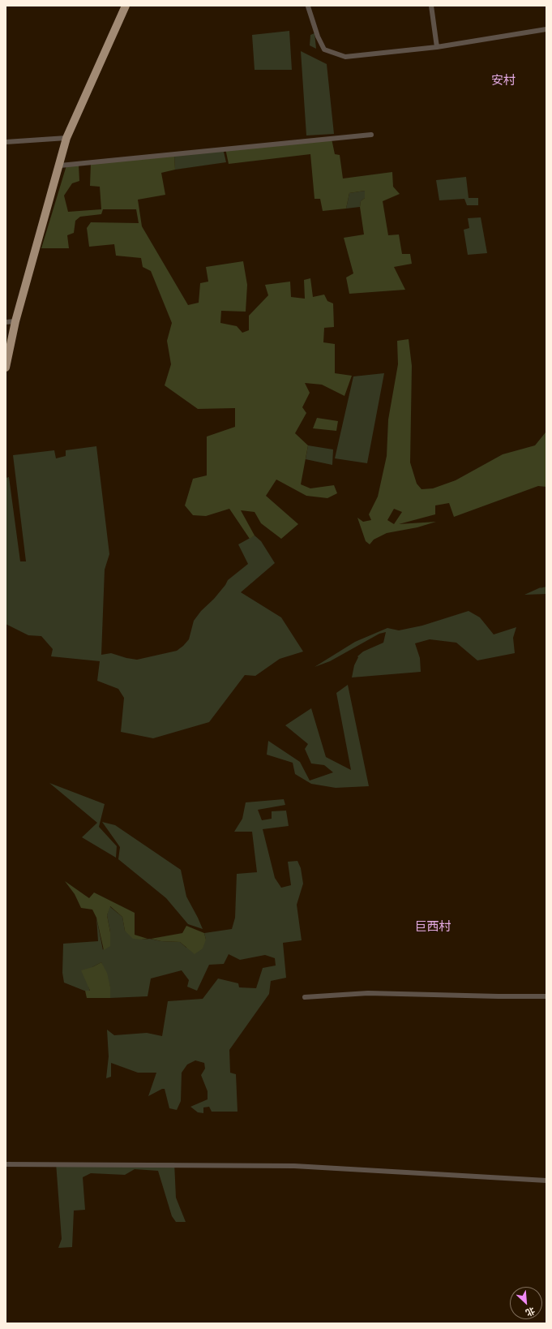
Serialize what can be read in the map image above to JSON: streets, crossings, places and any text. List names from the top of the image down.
{
  "districts": ["安村", "巨西村"],
  "north": "bottom right"
}
